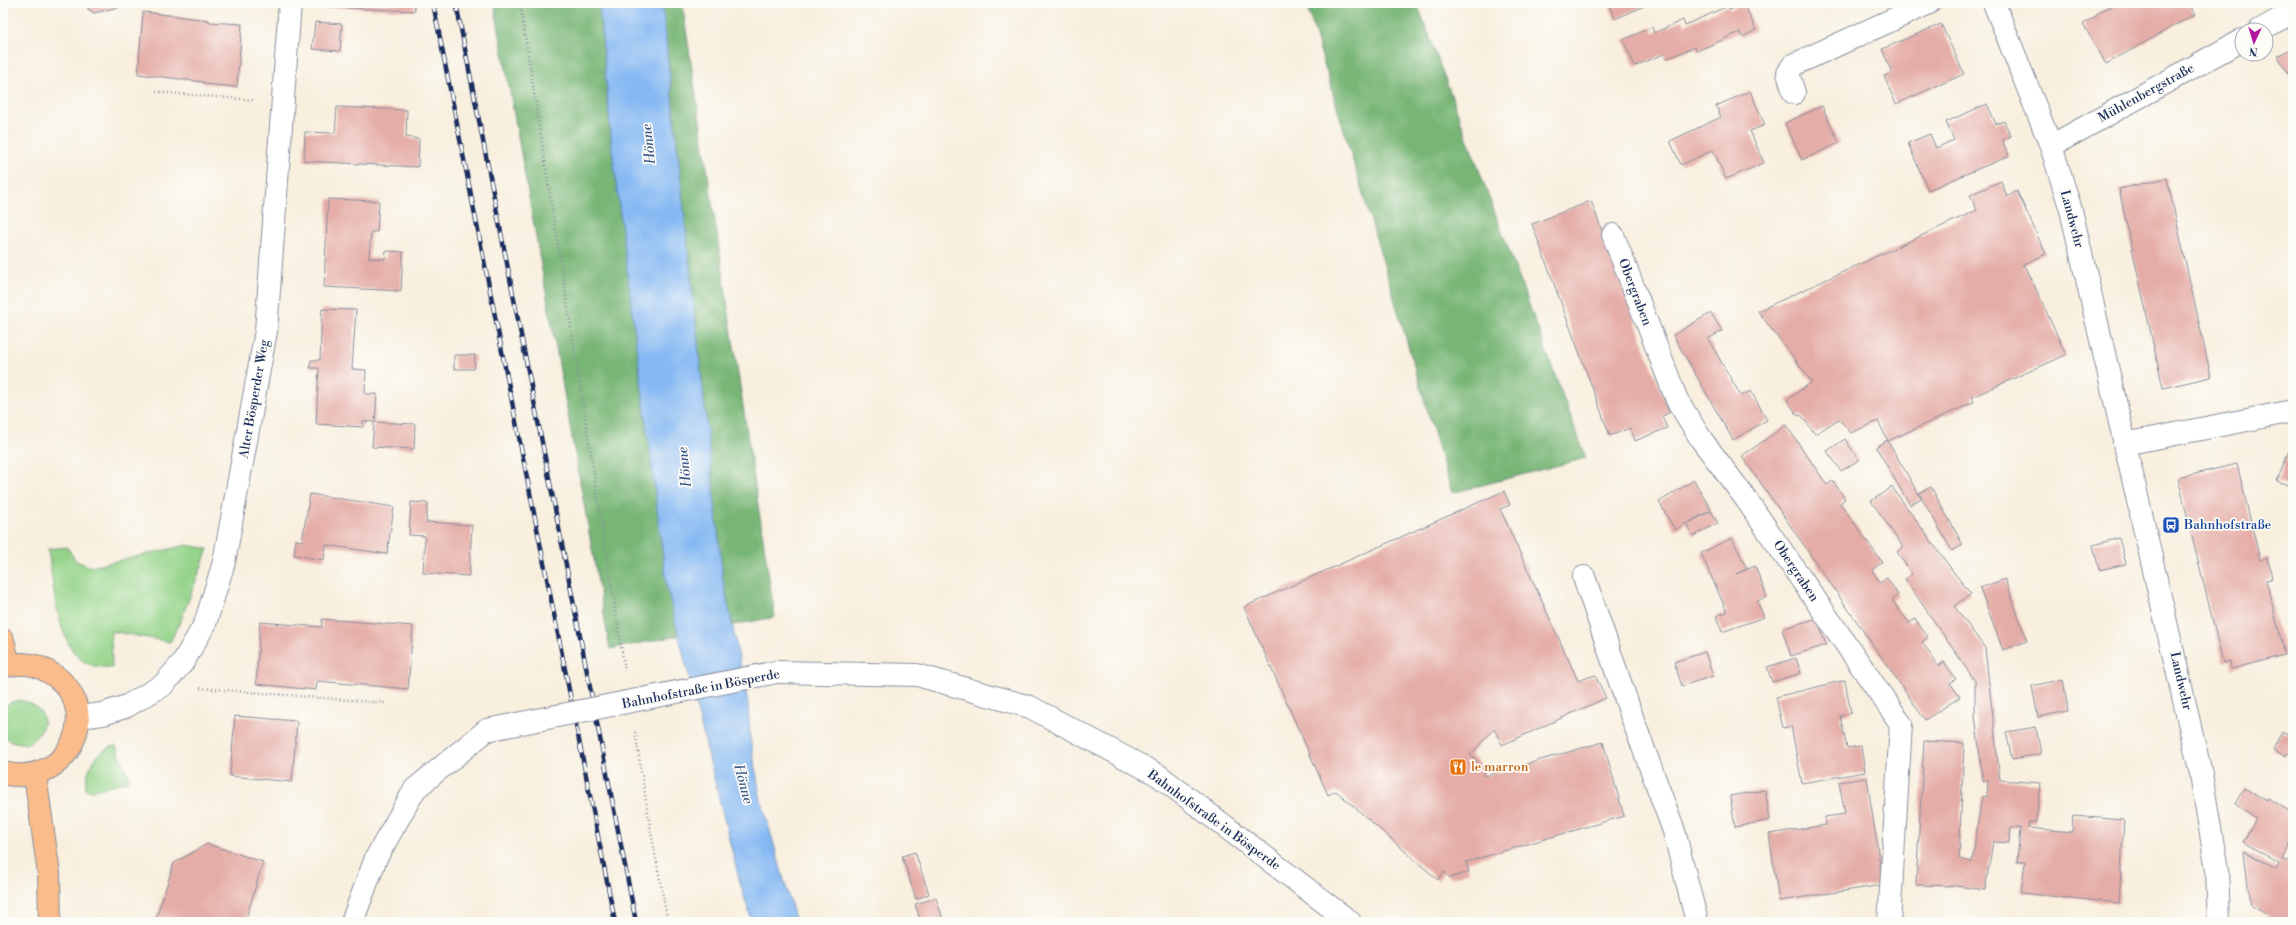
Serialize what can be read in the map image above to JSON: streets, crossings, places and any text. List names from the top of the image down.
{
  "streets": {
    "street": [
      "Mühlenbergstraße",
      "Landwehr",
      "Obergraben",
      "Alter Bösperder Weg",
      "Bahnhofstraße in Bösperde"
    ]
  },
  "crossings": [
    ["Mühlenbergstraße", "Landwehr"]
  ],
  "water": ["Hönne"],
  "places": {
    "bus stop": ["Bahnhofstraße"],
    "restaurant": ["le marron"]
  },
  "north": "bottom"
}
